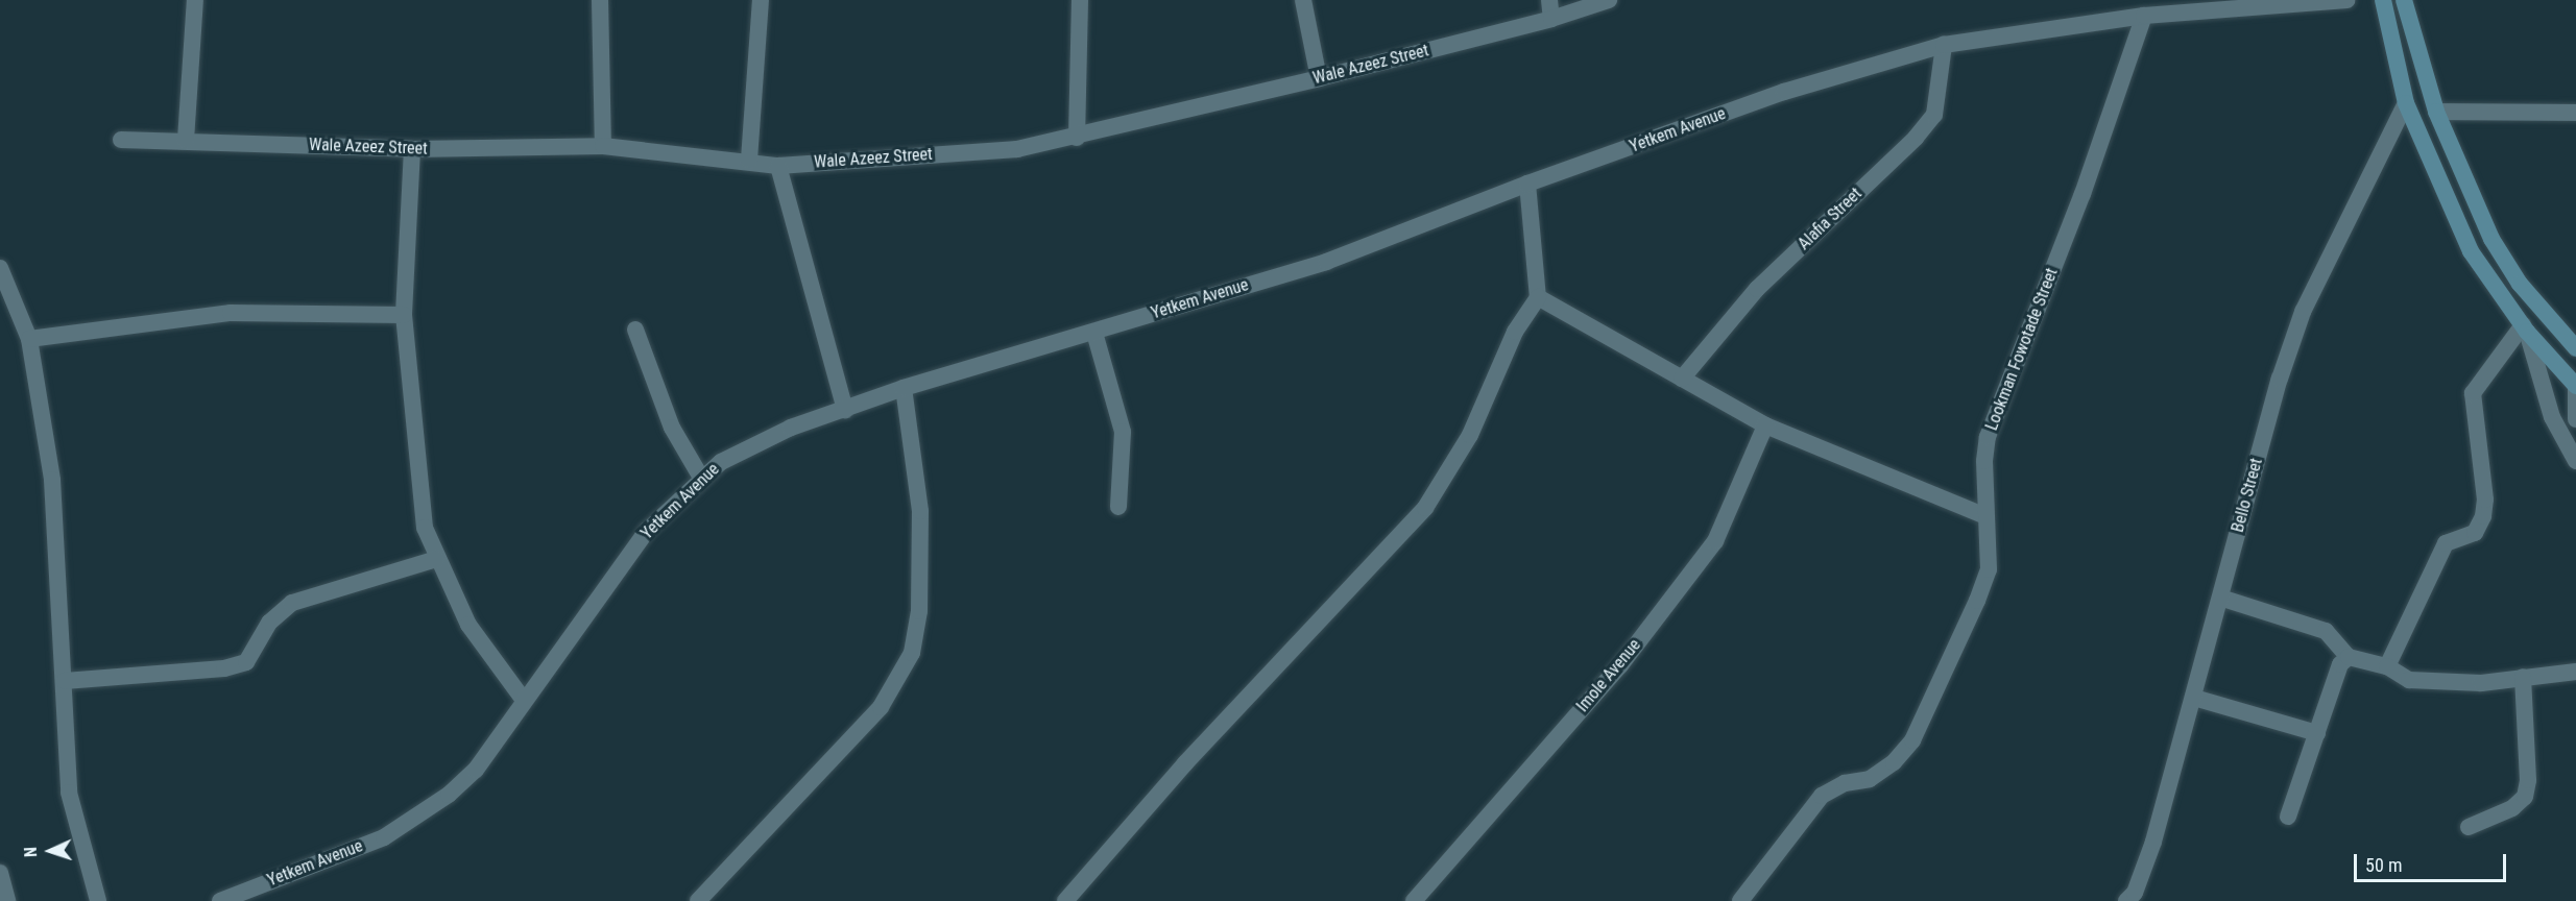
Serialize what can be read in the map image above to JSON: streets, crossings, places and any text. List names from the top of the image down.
{
  "streets": {
    "street": [
      "Wale Azeez Street",
      "Yetkem Avenue",
      "Alafia Street",
      "Lookman Fowotade Street",
      "Bello Street",
      "Imole Avenue"
    ]
  },
  "crossings": [
    ["Yetkem Avenue", "Alafia Street"],
    ["Yetkem Avenue", "Lookman Fowotade Street"]
  ],
  "scale_bar": "50 m",
  "north": "left"
}
